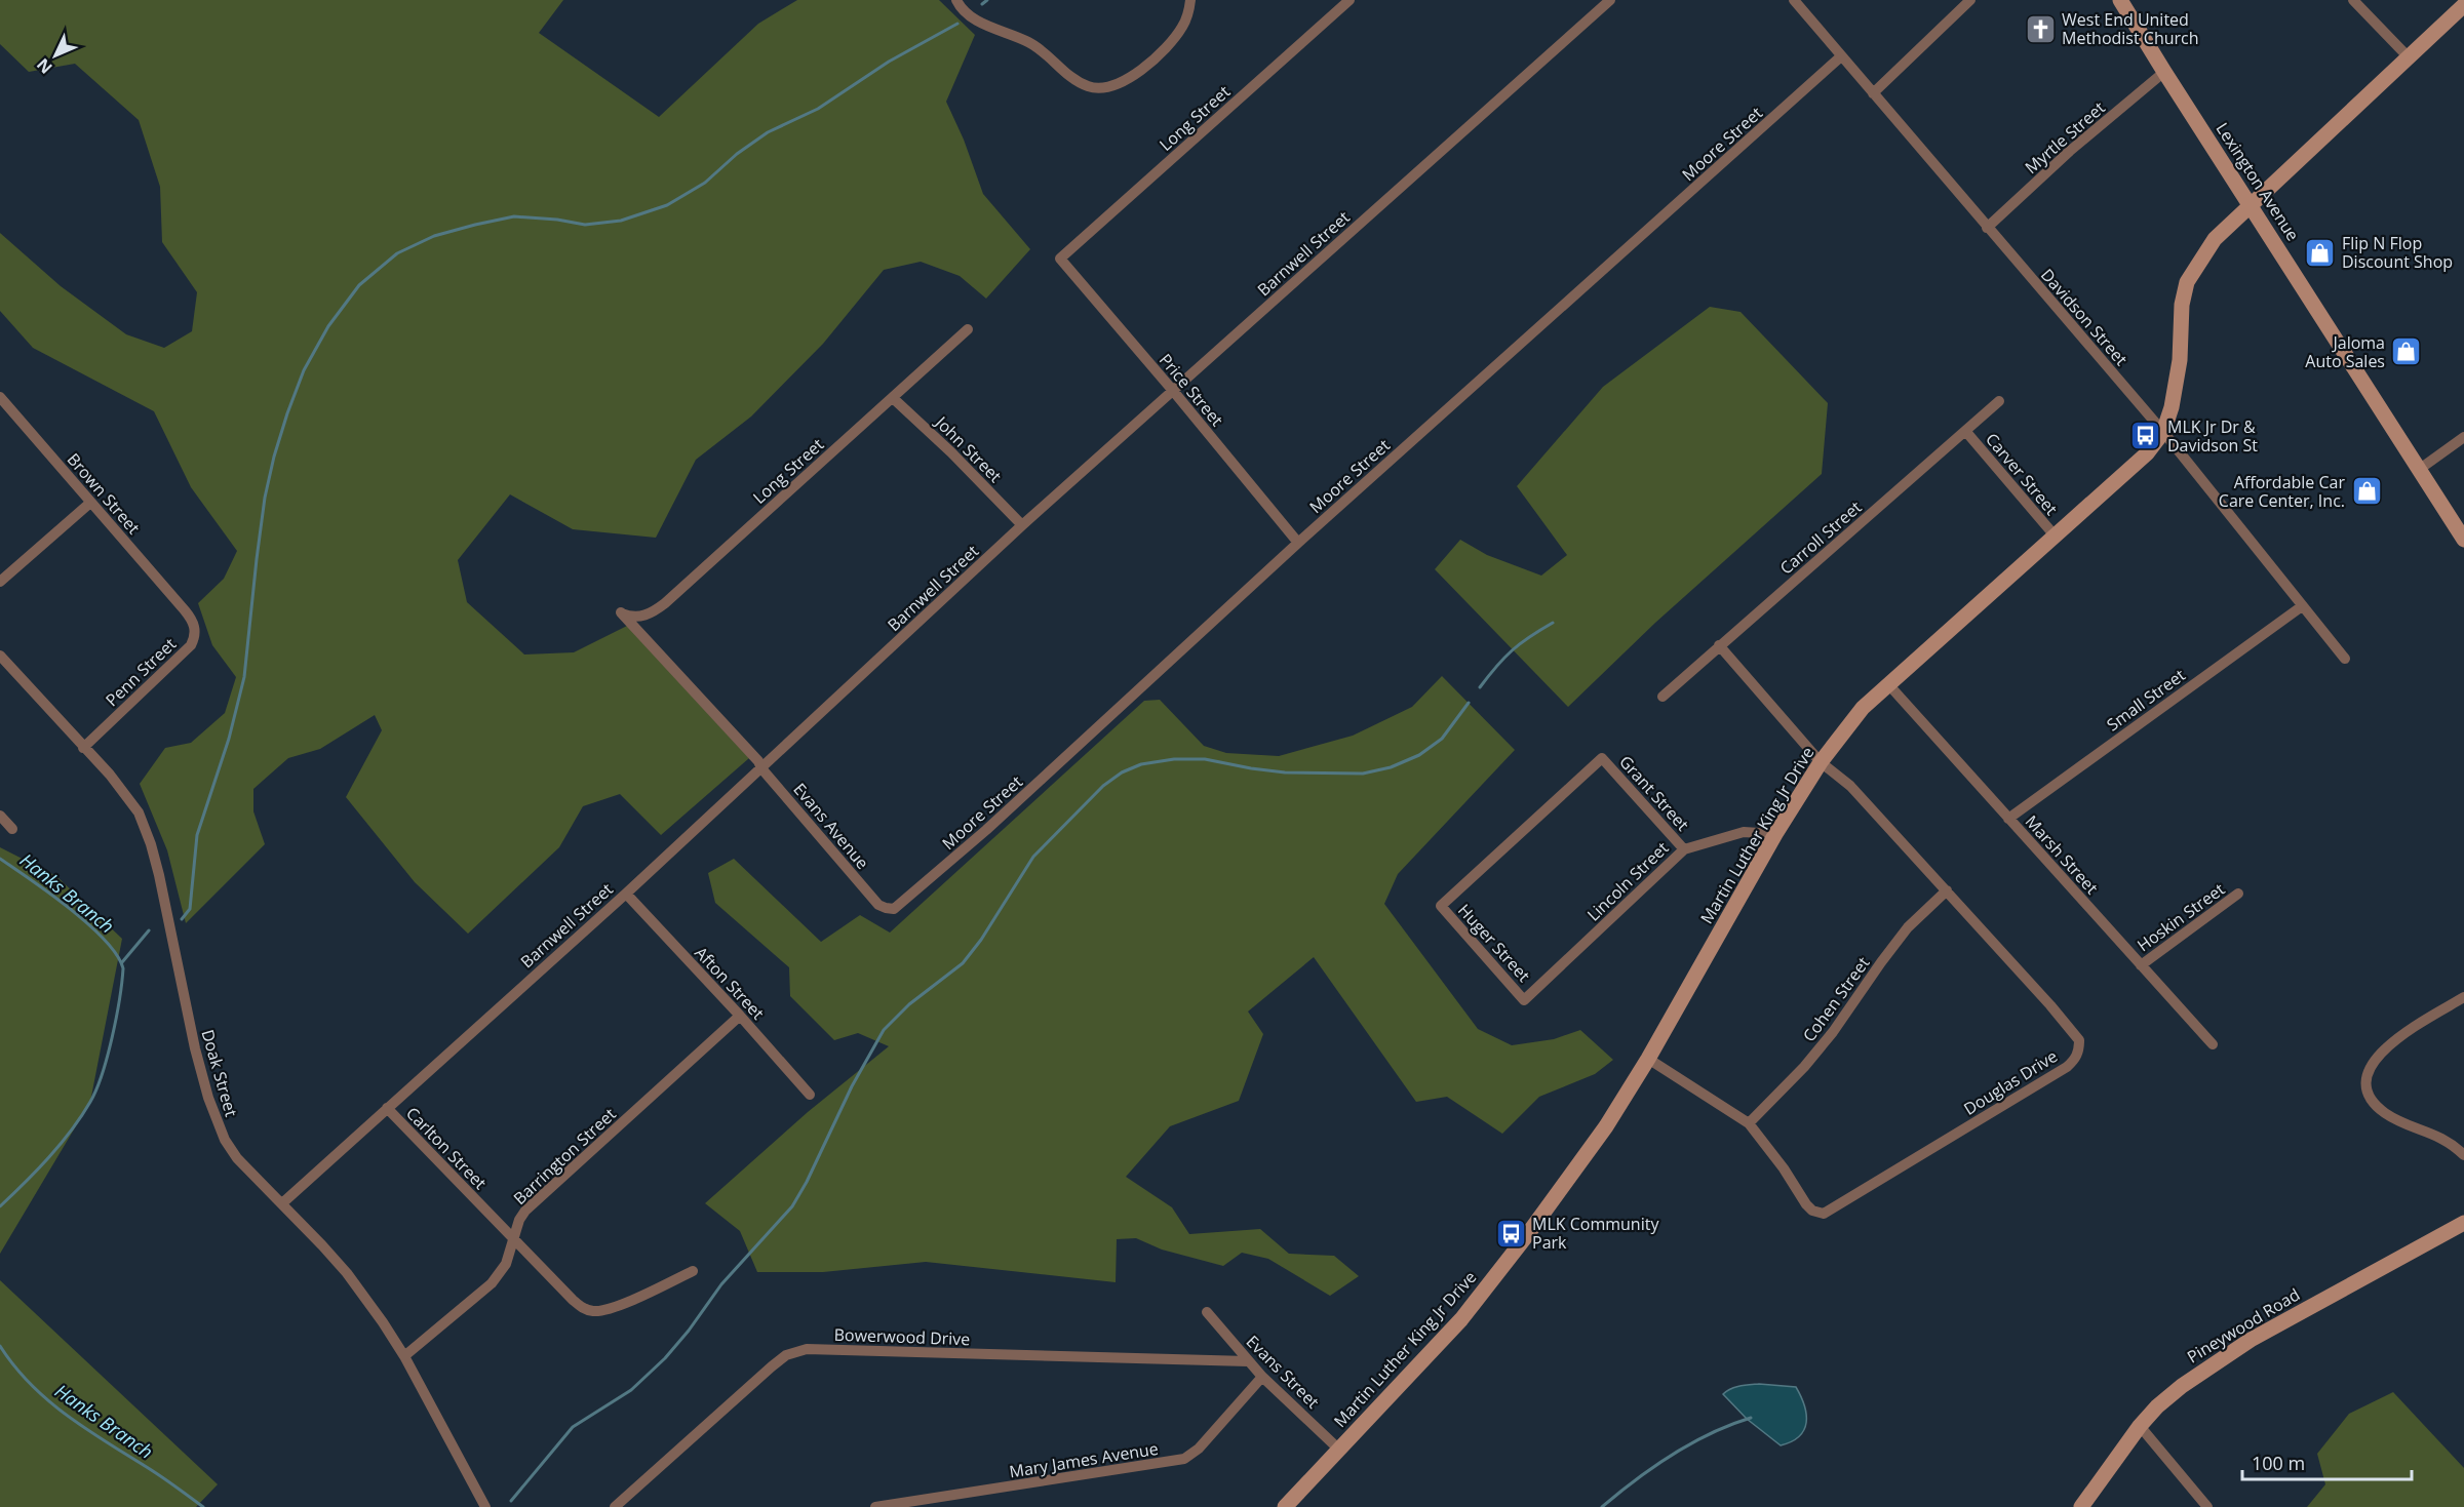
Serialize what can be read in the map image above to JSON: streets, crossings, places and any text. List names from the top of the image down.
{
  "streets": {
    "street": [
      "Long Street",
      "Myrtle Street",
      "Moore Street",
      "Lexington Avenue",
      "Barnwell Street",
      "Davidson Street",
      "Price Street",
      "John Street",
      "Carver Street",
      "Brown Street",
      "Carroll Street",
      "Penn Street",
      "Small Street",
      "Grant Street",
      "Evans Avenue",
      "Martin Luther King Jr Drive",
      "Marsh Street",
      "Lincoln Street",
      "Hoskin Street",
      "Huger Street",
      "Afton Street",
      "Cohen Street",
      "Doak Street",
      "Douglas Drive",
      "Carlton Street",
      "Barrington Street",
      "Pineywood Road",
      "Bowerwood Drive",
      "Evans Street",
      "Mary James Avenue"
    ]
  },
  "crossings": [
    ["Long Street", "Price Street"],
    ["Long Street", "John Street"],
    ["Long Street", "Evans Avenue"],
    ["Myrtle Street", "Lexington Avenue"],
    ["Myrtle Street", "Davidson Street"],
    ["Moore Street", "Davidson Street"],
    ["Moore Street", "Price Street"],
    ["Moore Street", "Evans Avenue"],
    ["Lexington Avenue", "Martin Luther King Jr Drive"],
    ["Barnwell Street", "Price Street"],
    ["Barnwell Street", "John Street"],
    ["Barnwell Street", "Evans Avenue"],
    ["Barnwell Street", "Afton Street"],
    ["Barnwell Street", "Doak Street"],
    ["Barnwell Street", "Carlton Street"],
    ["Davidson Street", "Small Street"],
    ["Davidson Street", "Martin Luther King Jr Drive"],
    ["Carver Street", "Carroll Street"],
    ["Carver Street", "Martin Luther King Jr Drive"],
    ["Brown Street", "Penn Street"],
    ["Carroll Street", "Douglas Drive"],
    ["Penn Street", "Doak Street"],
    ["Small Street", "Marsh Street"],
    ["Grant Street", "Lincoln Street"],
    ["Grant Street", "Huger Street"],
    ["Martin Luther King Jr Drive", "Marsh Street"],
    ["Martin Luther King Jr Drive", "Lincoln Street"],
    ["Martin Luther King Jr Drive", "Douglas Drive"],
    ["Martin Luther King Jr Drive", "Evans Street"],
    ["Marsh Street", "Hoskin Street"],
    ["Lincoln Street", "Huger Street"],
    ["Afton Street", "Barrington Street"],
    ["Cohen Street", "Douglas Drive"],
    ["Doak Street", "Barrington Street"],
    ["Carlton Street", "Barrington Street"],
    ["Bowerwood Drive", "Evans Street"],
    ["Evans Street", "Mary James Avenue"]
  ],
  "water": ["Hanks Branch"],
  "places": {
    "church": ["West End United Methodist Church"],
    "shop": ["Flip N Flop Discount Shop", "Jaloma Auto Sales", "Affordable Car Care Center, Inc."],
    "bus stop": ["MLK Jr Dr & Davidson St", "MLK Community Park"]
  },
  "scale_bar": "100 m",
  "north": "bottom left"
}
